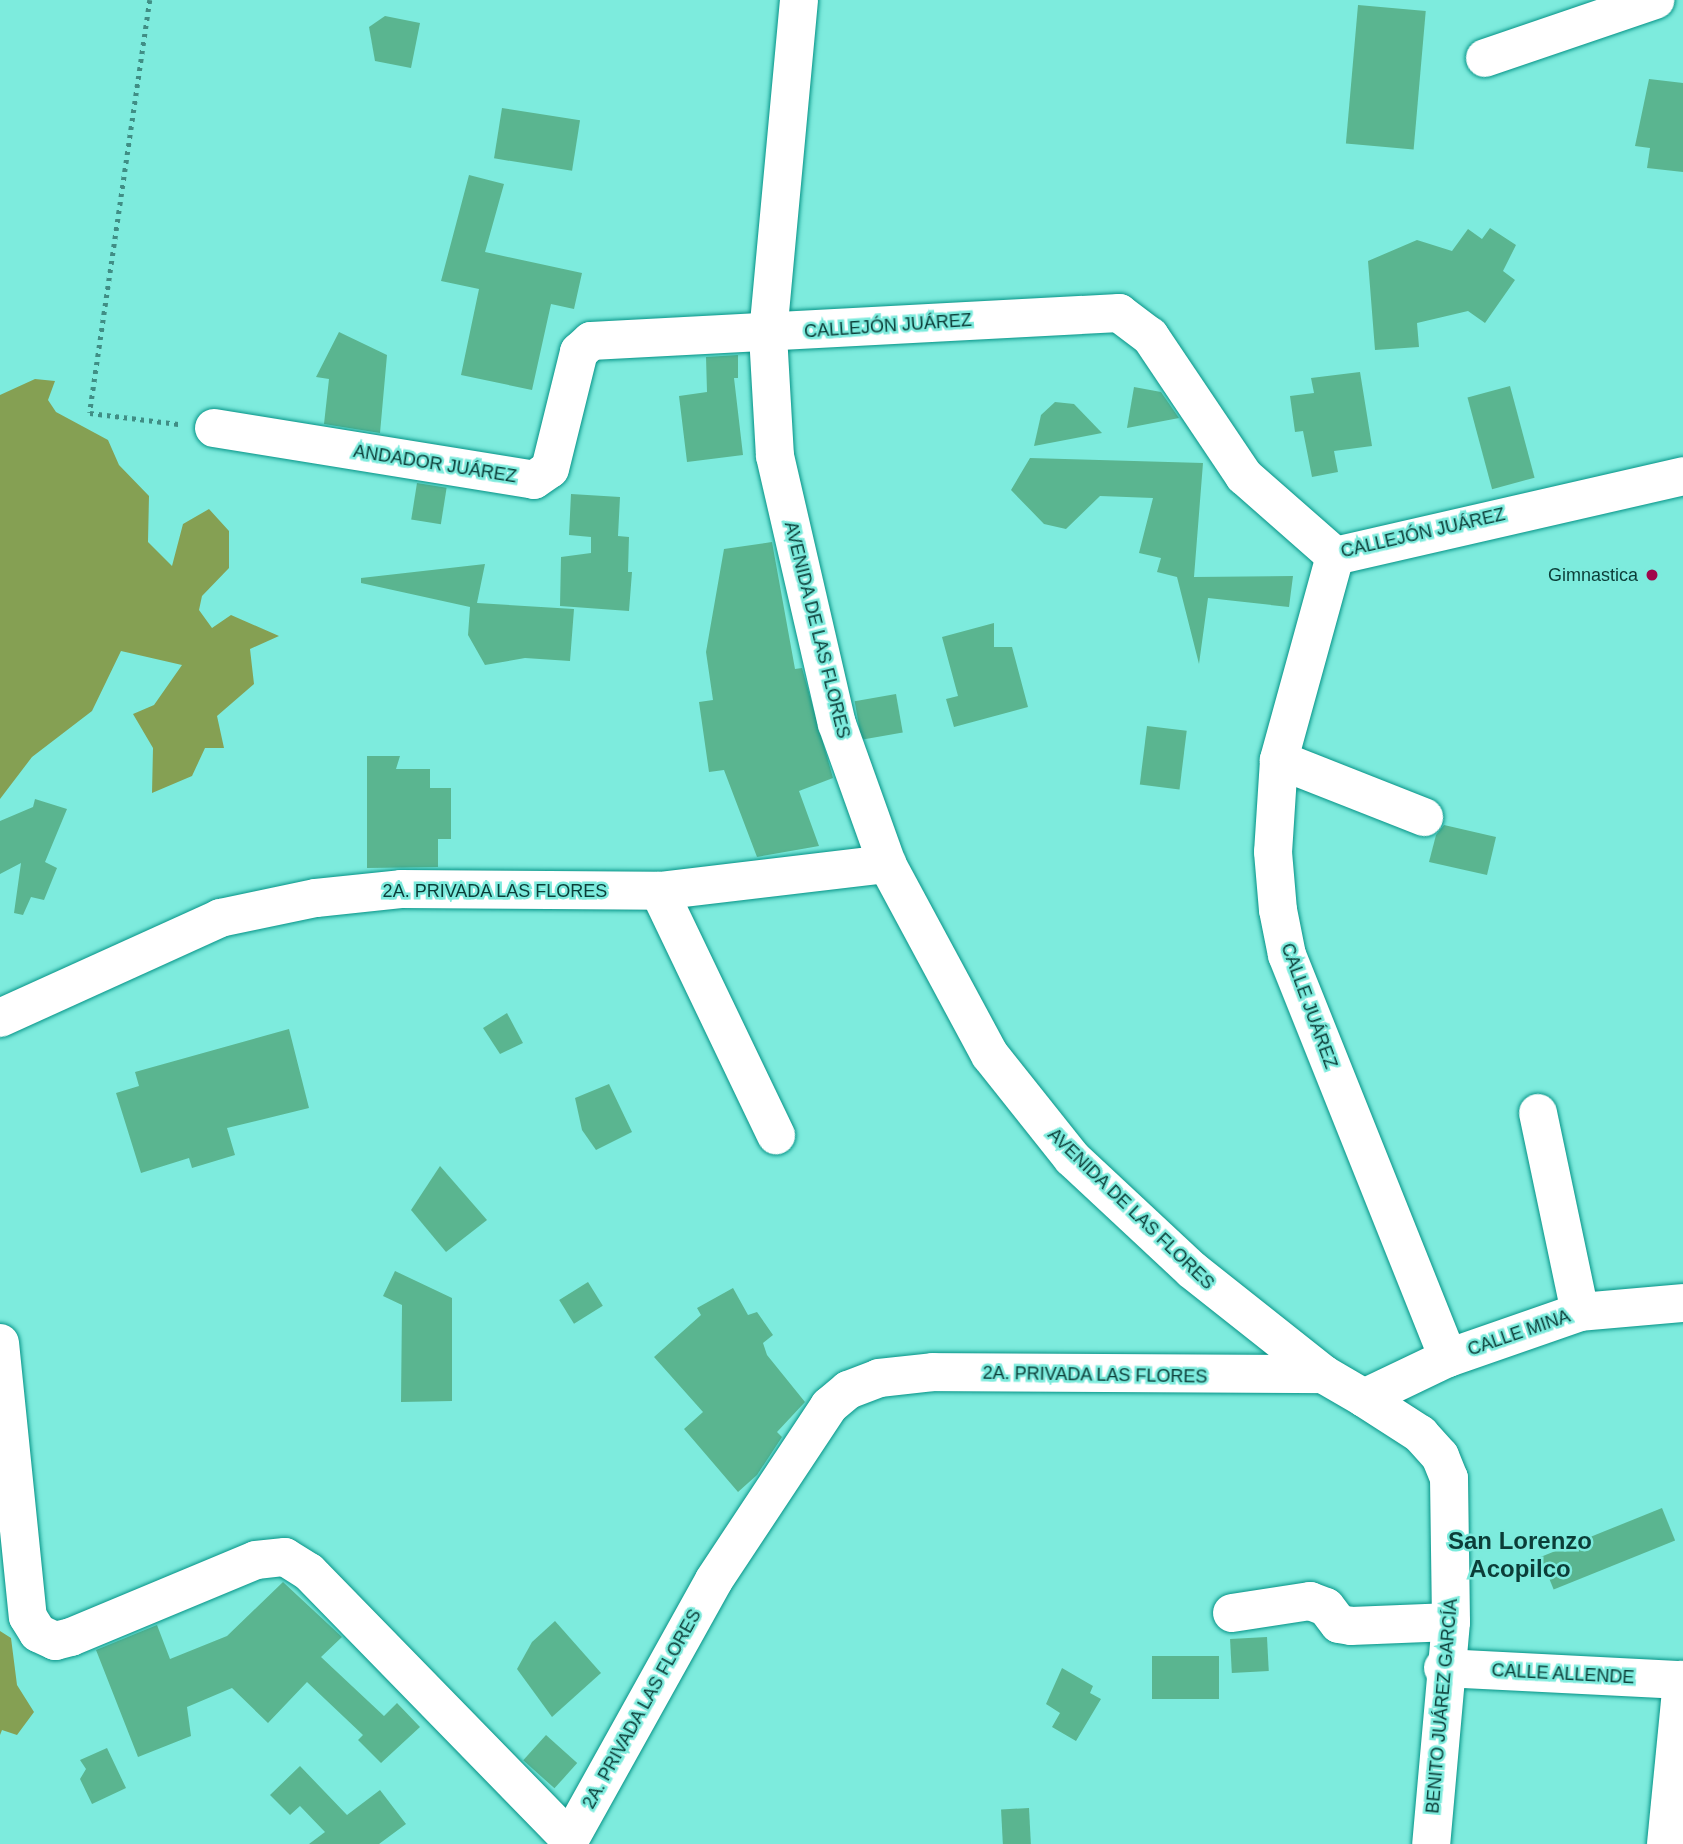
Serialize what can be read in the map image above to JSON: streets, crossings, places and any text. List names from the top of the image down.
{
  "streets": {
    "street": [
      "CALLEJÓN JUÁREZ",
      "ANDADOR JUÁREZ",
      "AVENIDA DE LAS FLORES",
      "2A. PRIVADA LAS FLORES",
      "CALLE JUÁREZ",
      "CALLE MINA",
      "CALLE ALLENDE",
      "BENITO JUÁREZ GARCÍA"
    ]
  },
  "crossings": [
    ["CALLEJÓN JUÁREZ", "ANDADOR JUÁREZ"],
    ["CALLEJÓN JUÁREZ", "AVENIDA DE LAS FLORES"],
    ["CALLEJÓN JUÁREZ", "CALLE JUÁREZ"],
    ["ANDADOR JUÁREZ", "AVENIDA DE LAS FLORES"],
    ["AVENIDA DE LAS FLORES", "2A. PRIVADA LAS FLORES"],
    ["AVENIDA DE LAS FLORES", "CALLE MINA"],
    ["AVENIDA DE LAS FLORES", "BENITO JUÁREZ GARCÍA"],
    ["CALLE JUÁREZ", "CALLE MINA"],
    ["CALLE MINA", "BENITO JUÁREZ GARCÍA"],
    ["CALLE ALLENDE", "BENITO JUÁREZ GARCÍA"]
  ],
  "districts": ["San Lorenzo Acopilco"],
  "places": ["Gimnastica"]
}
